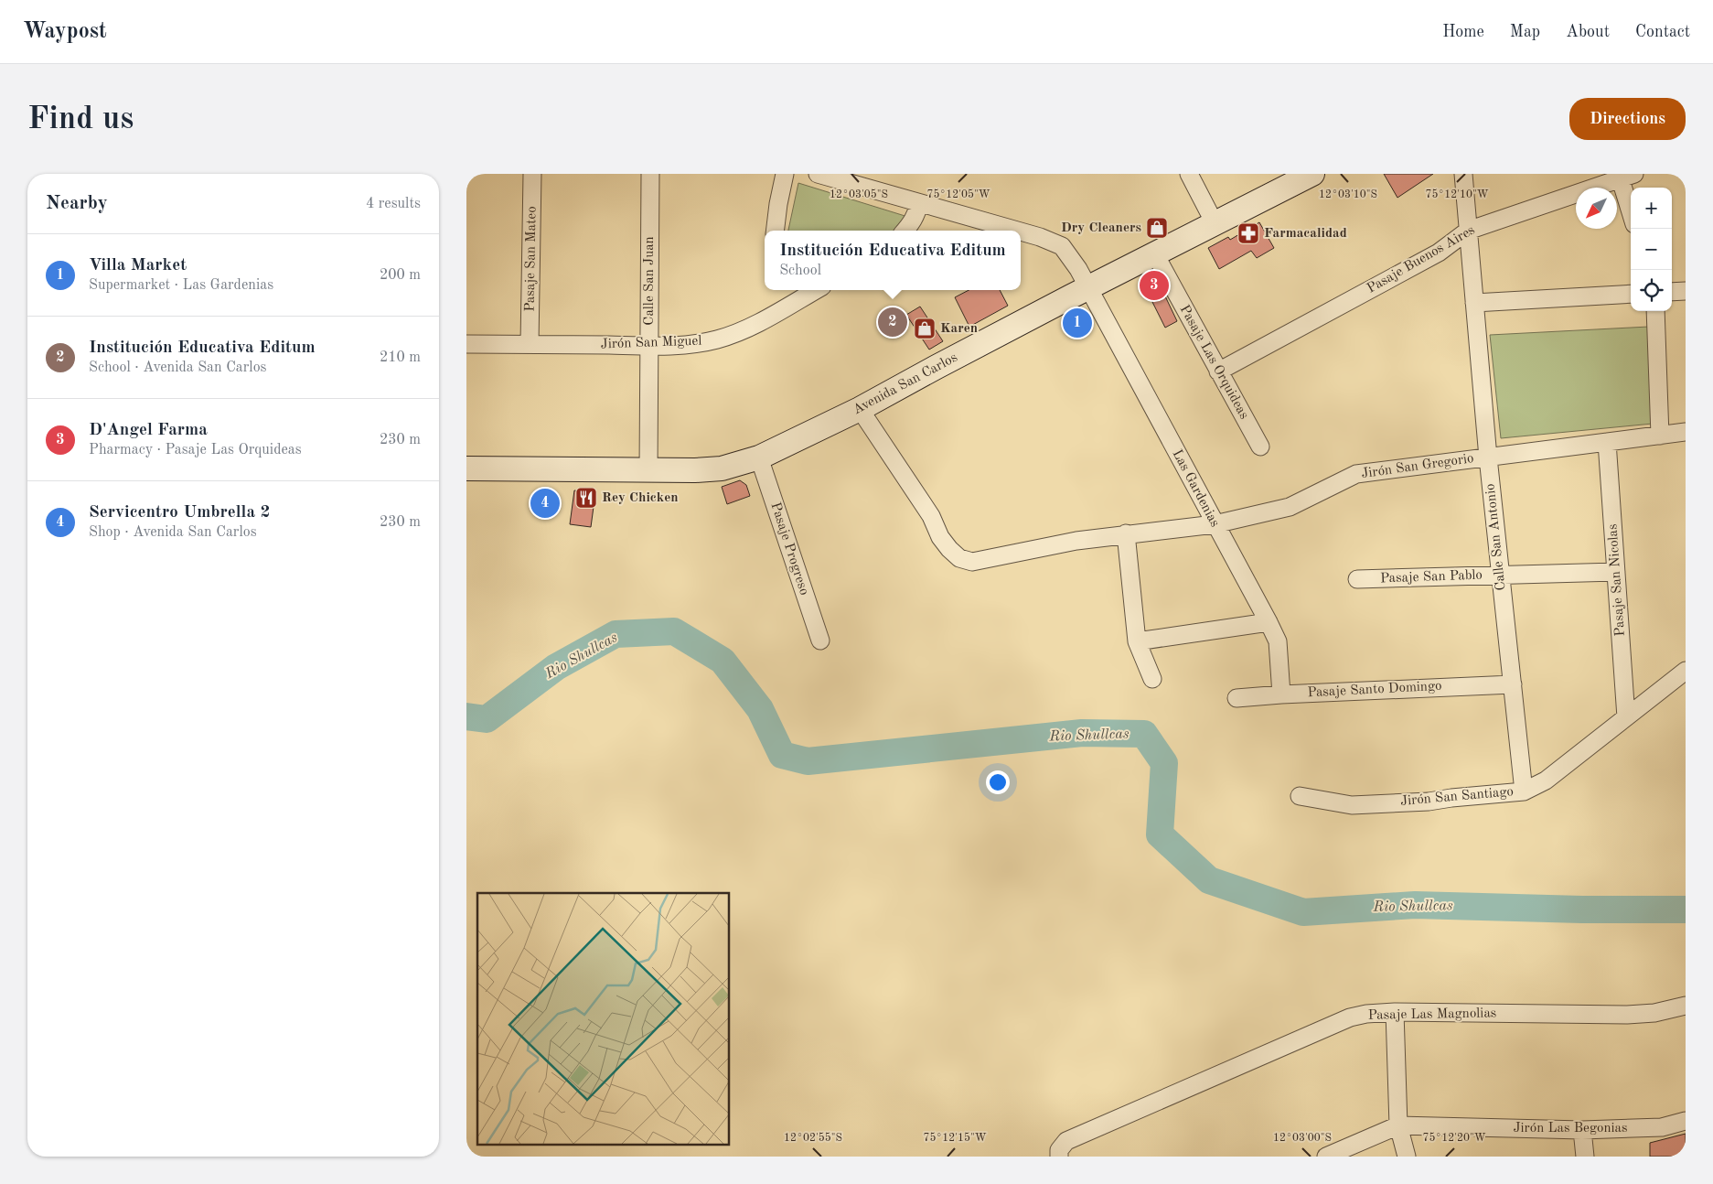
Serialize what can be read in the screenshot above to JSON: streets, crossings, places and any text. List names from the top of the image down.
{
  "streets": {
    "main road": ["Avenida San Carlos"],
    "street": [
      "Pasaje San Mateo",
      "Pasaje Buenos Aires",
      "Calle San Juan",
      "Jirón San Miguel",
      "Pasaje Las Orquideas",
      "Jirón San Gregorio",
      "Las Gardenias",
      "Calle San Antonio",
      "Pasaje Progreso",
      "Pasaje San Pablo",
      "Pasaje San Nicolas",
      "Pasaje Santo Domingo",
      "Jirón San Santiago",
      "Pasaje Las Magnolias",
      "Jirón Las Begonias"
    ]
  },
  "crossings": [
    ["Pasaje San Mateo", "Jirón San Miguel"],
    ["Pasaje Buenos Aires", "Pasaje Las Orquideas"],
    ["Pasaje Buenos Aires", "Calle San Antonio"],
    ["Calle San Juan", "Jirón San Miguel"],
    ["Calle San Juan", "Avenida San Carlos"],
    ["Pasaje Las Orquideas", "Avenida San Carlos"],
    ["Avenida San Carlos", "Jirón San Gregorio"],
    ["Avenida San Carlos", "Las Gardenias"],
    ["Avenida San Carlos", "Pasaje Progreso"],
    ["Jirón San Gregorio", "Las Gardenias"],
    ["Jirón San Gregorio", "Calle San Antonio"],
    ["Jirón San Gregorio", "Pasaje San Nicolas"],
    ["Las Gardenias", "Pasaje Santo Domingo"],
    ["Calle San Antonio", "Pasaje San Pablo"],
    ["Calle San Antonio", "Pasaje Santo Domingo"],
    ["Calle San Antonio", "Jirón San Santiago"],
    ["Pasaje San Pablo", "Pasaje San Nicolas"],
    ["Pasaje San Nicolas", "Jirón San Santiago"]
  ],
  "water": ["Rio Shullcas"],
  "places": {
    "shop": ["Dry Cleaners", "Karen"],
    "pharmacy": ["Farmacalidad"],
    "restaurant": ["Rey Chicken"]
  },
  "north": "bottom left",
  "page": {
    "header": "Waypost",
    "nav": [
      "Home",
      "Map",
      "About",
      "Contact"
    ],
    "buttons": "Directions",
    "title": "Find us",
    "heading": ["Nearby", "4 results"],
    "map_buttons": ["+", "−"],
    "popup": ["Institución Educativa Editum", "School"],
    "list": [
      {
        "mark": "1",
        "name": "Villa Market",
        "note": "Supermarket · Las Gardenias",
        "value": "200 m"
      },
      {
        "mark": "2",
        "name": "Institución Educativa Editum",
        "note": "School · Avenida San Carlos",
        "value": "210 m"
      },
      {
        "mark": "3",
        "name": "D'Angel Farma",
        "note": "Pharmacy · Pasaje Las Orquideas",
        "value": "230 m"
      },
      {
        "mark": "4",
        "name": "Servicentro Umbrella 2",
        "note": "Shop · Avenida San Carlos",
        "value": "230 m"
      }
    ],
    "pins": [
      "3",
      "2",
      "1",
      "4"
    ]
  },
  "coordinates": [
    "75°12'05\"W",
    "75°12'10\"W",
    "12°03'05\"S",
    "12°03'10\"S",
    "12°02'55\"S",
    "12°03'00\"S",
    "75°12'15\"W",
    "75°12'20\"W"
  ]
}
